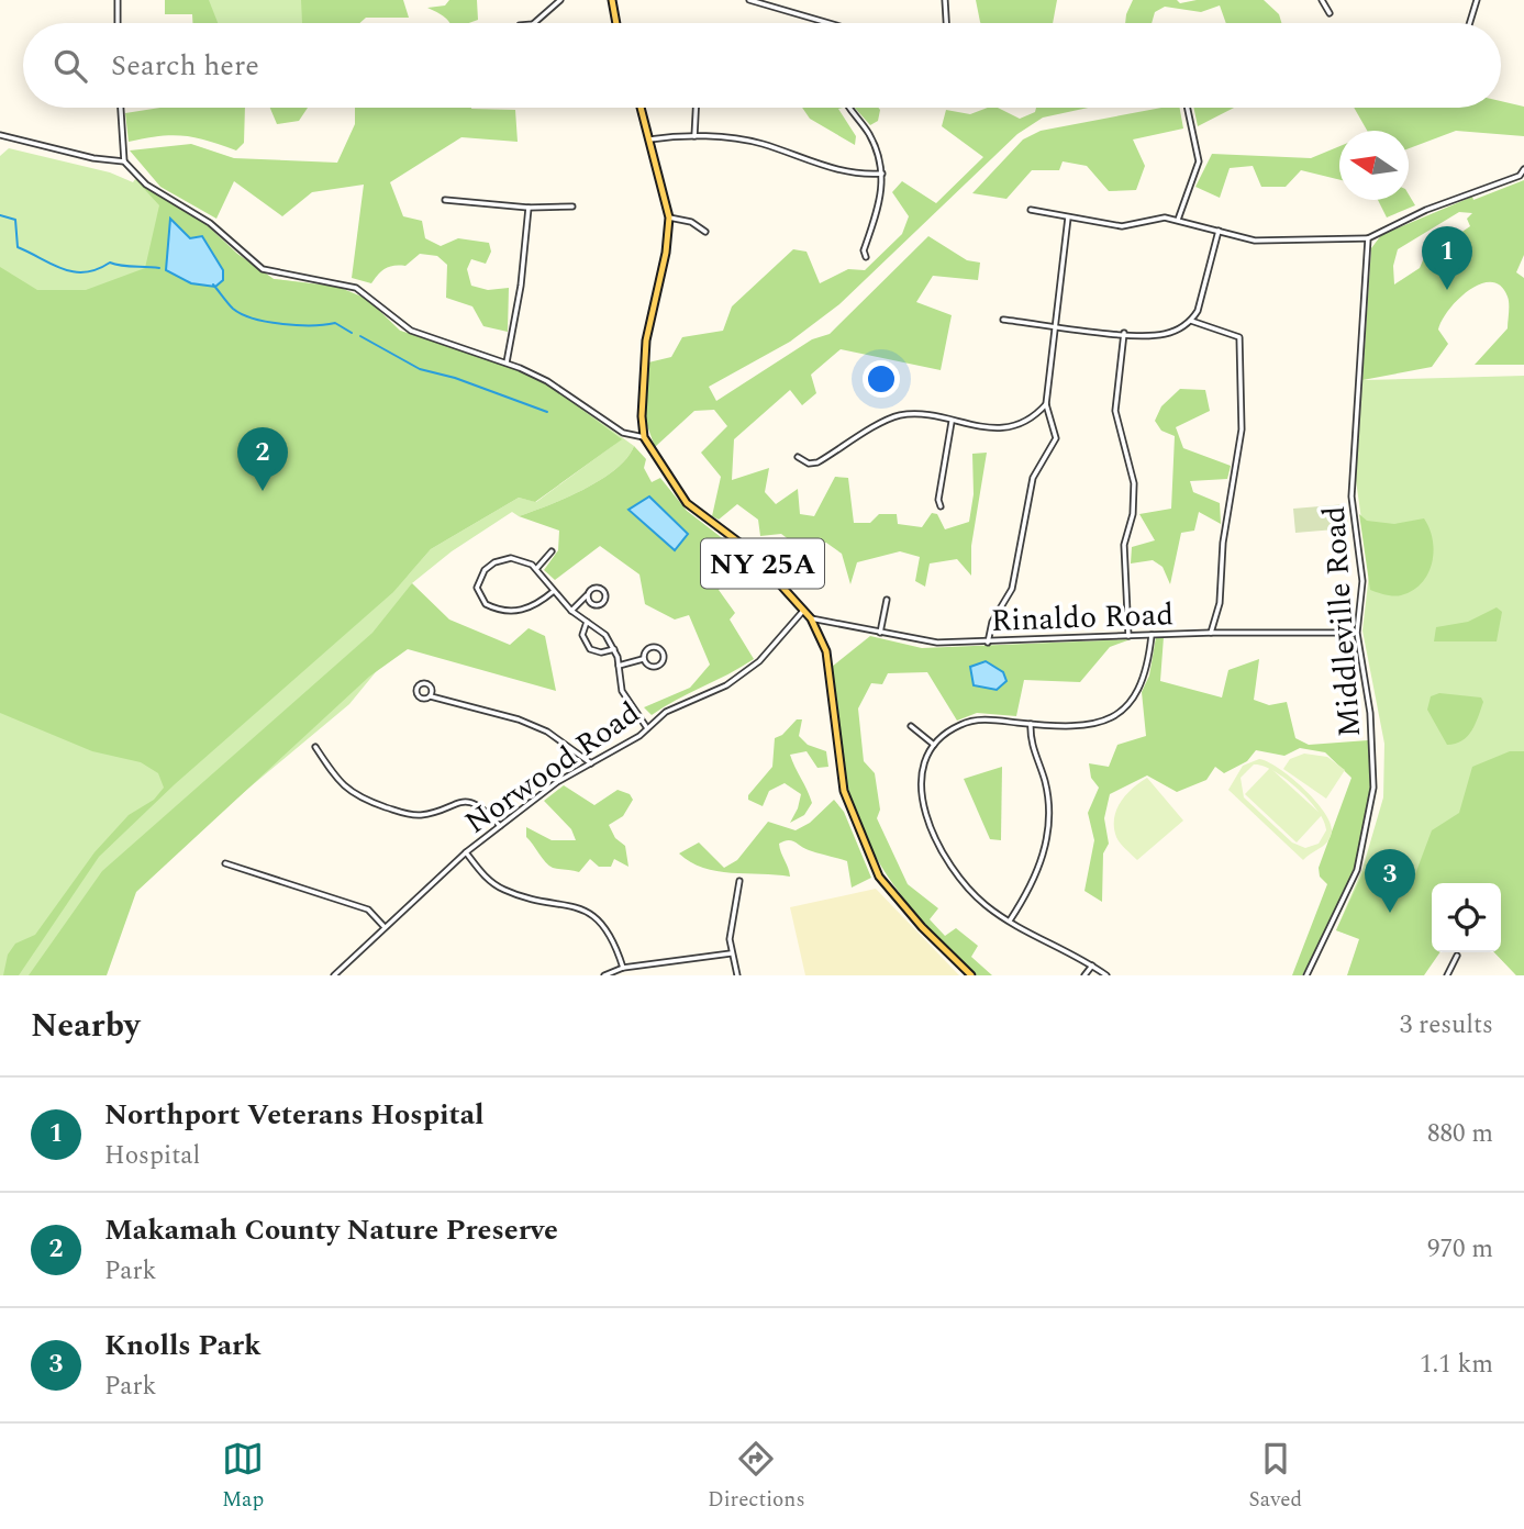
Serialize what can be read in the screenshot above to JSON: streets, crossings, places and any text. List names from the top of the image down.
{
  "streets": {
    "main road": ["NY 25A"],
    "street": ["Rinaldo Road", "Middleville Road", "Norwood Road"]
  },
  "crossings": [
    ["NY 25A", "Rinaldo Road"],
    ["NY 25A", "Norwood Road"],
    ["Rinaldo Road", "Middleville Road"]
  ],
  "north": "left",
  "page": {
    "search": "Search here",
    "pins": ["1", "2", "3"],
    "heading": ["Nearby", "3 results"],
    "list": [
      {
        "mark": "1",
        "name": "Northport Veterans Hospital",
        "note": "Hospital",
        "value": "880 m"
      },
      {
        "mark": "2",
        "name": "Makamah County Nature Preserve",
        "note": "Park",
        "value": "970 m"
      },
      {
        "mark": "3",
        "name": "Knolls Park",
        "note": "Park",
        "value": "1.1 km"
      }
    ],
    "nav": ["Map", "Directions", "Saved"]
  }
}
